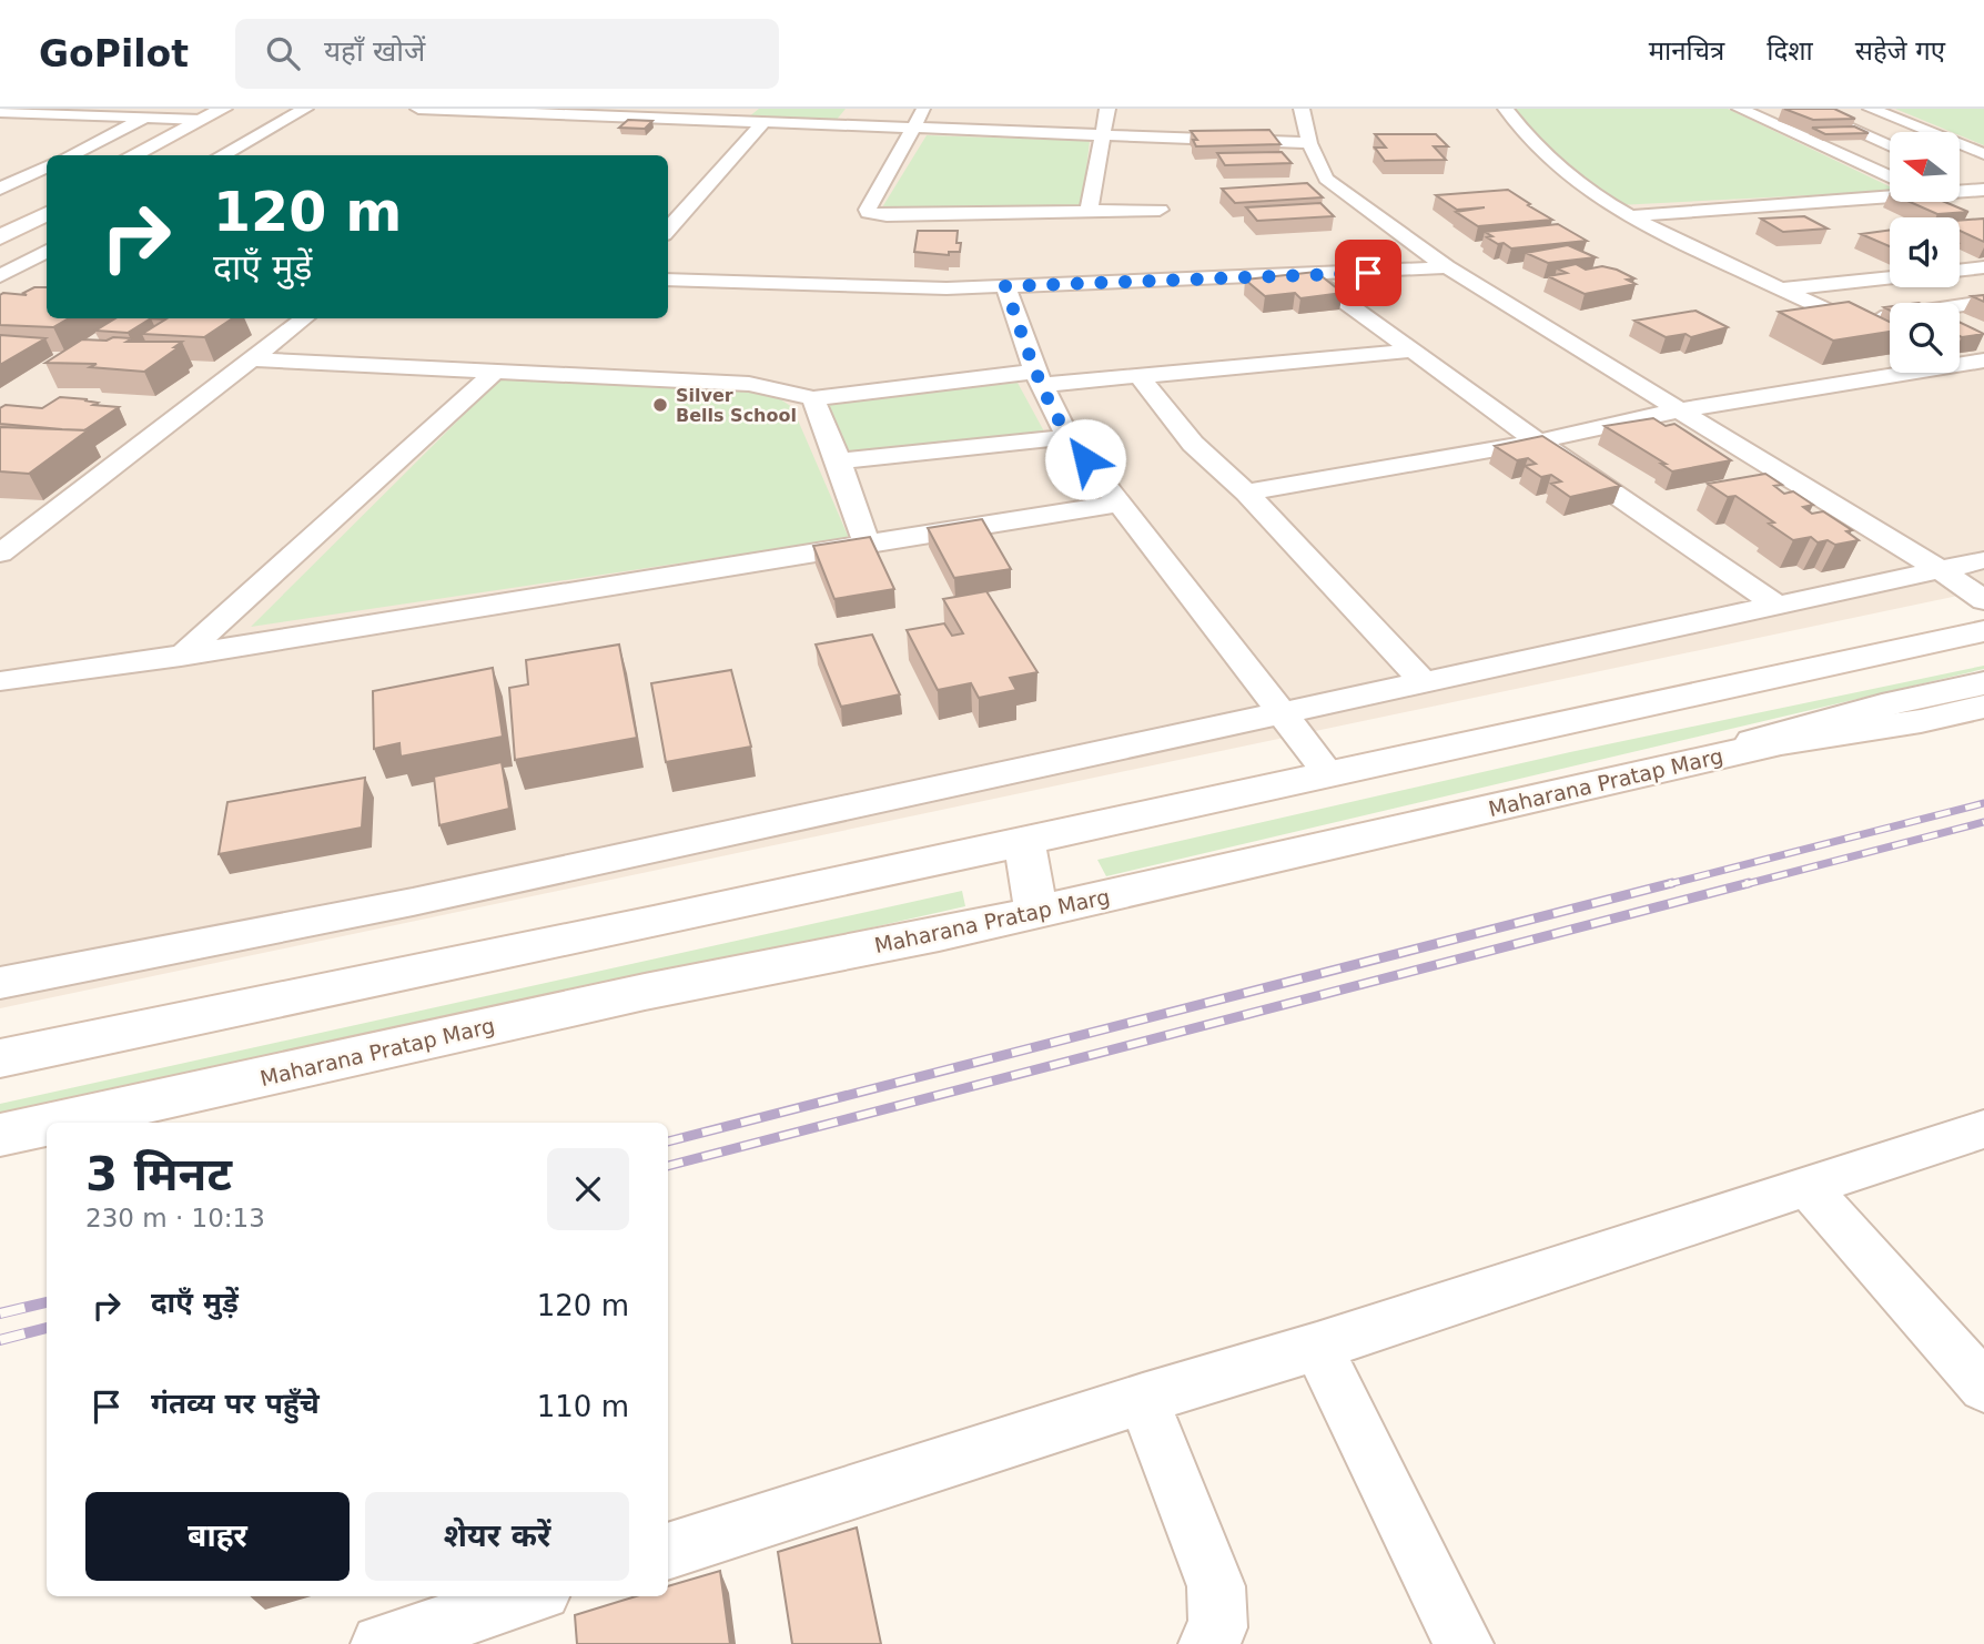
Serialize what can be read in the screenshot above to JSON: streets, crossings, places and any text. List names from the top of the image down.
{
  "streets": {
    "main road": ["Maharana Pratap Marg"]
  },
  "places": ["Silver Bells School"],
  "north": "left",
  "page": {
    "header": "GoPilot",
    "search": "यहाँ खोजें",
    "nav": ["मानचित्र", "दिशा", "सहेजे गए"],
    "turn": ["120 m", "दाएँ मुड़ें"],
    "heading": ["3 मिनट", "230 m · 10:13"],
    "list": [
      {
        "name": "दाएँ मुड़ें",
        "value": "120 m"
      },
      {
        "name": "गंतव्य पर पहुँचे",
        "value": "110 m"
      }
    ],
    "buttons": ["बाहर", "शेयर करें"]
  }
}
